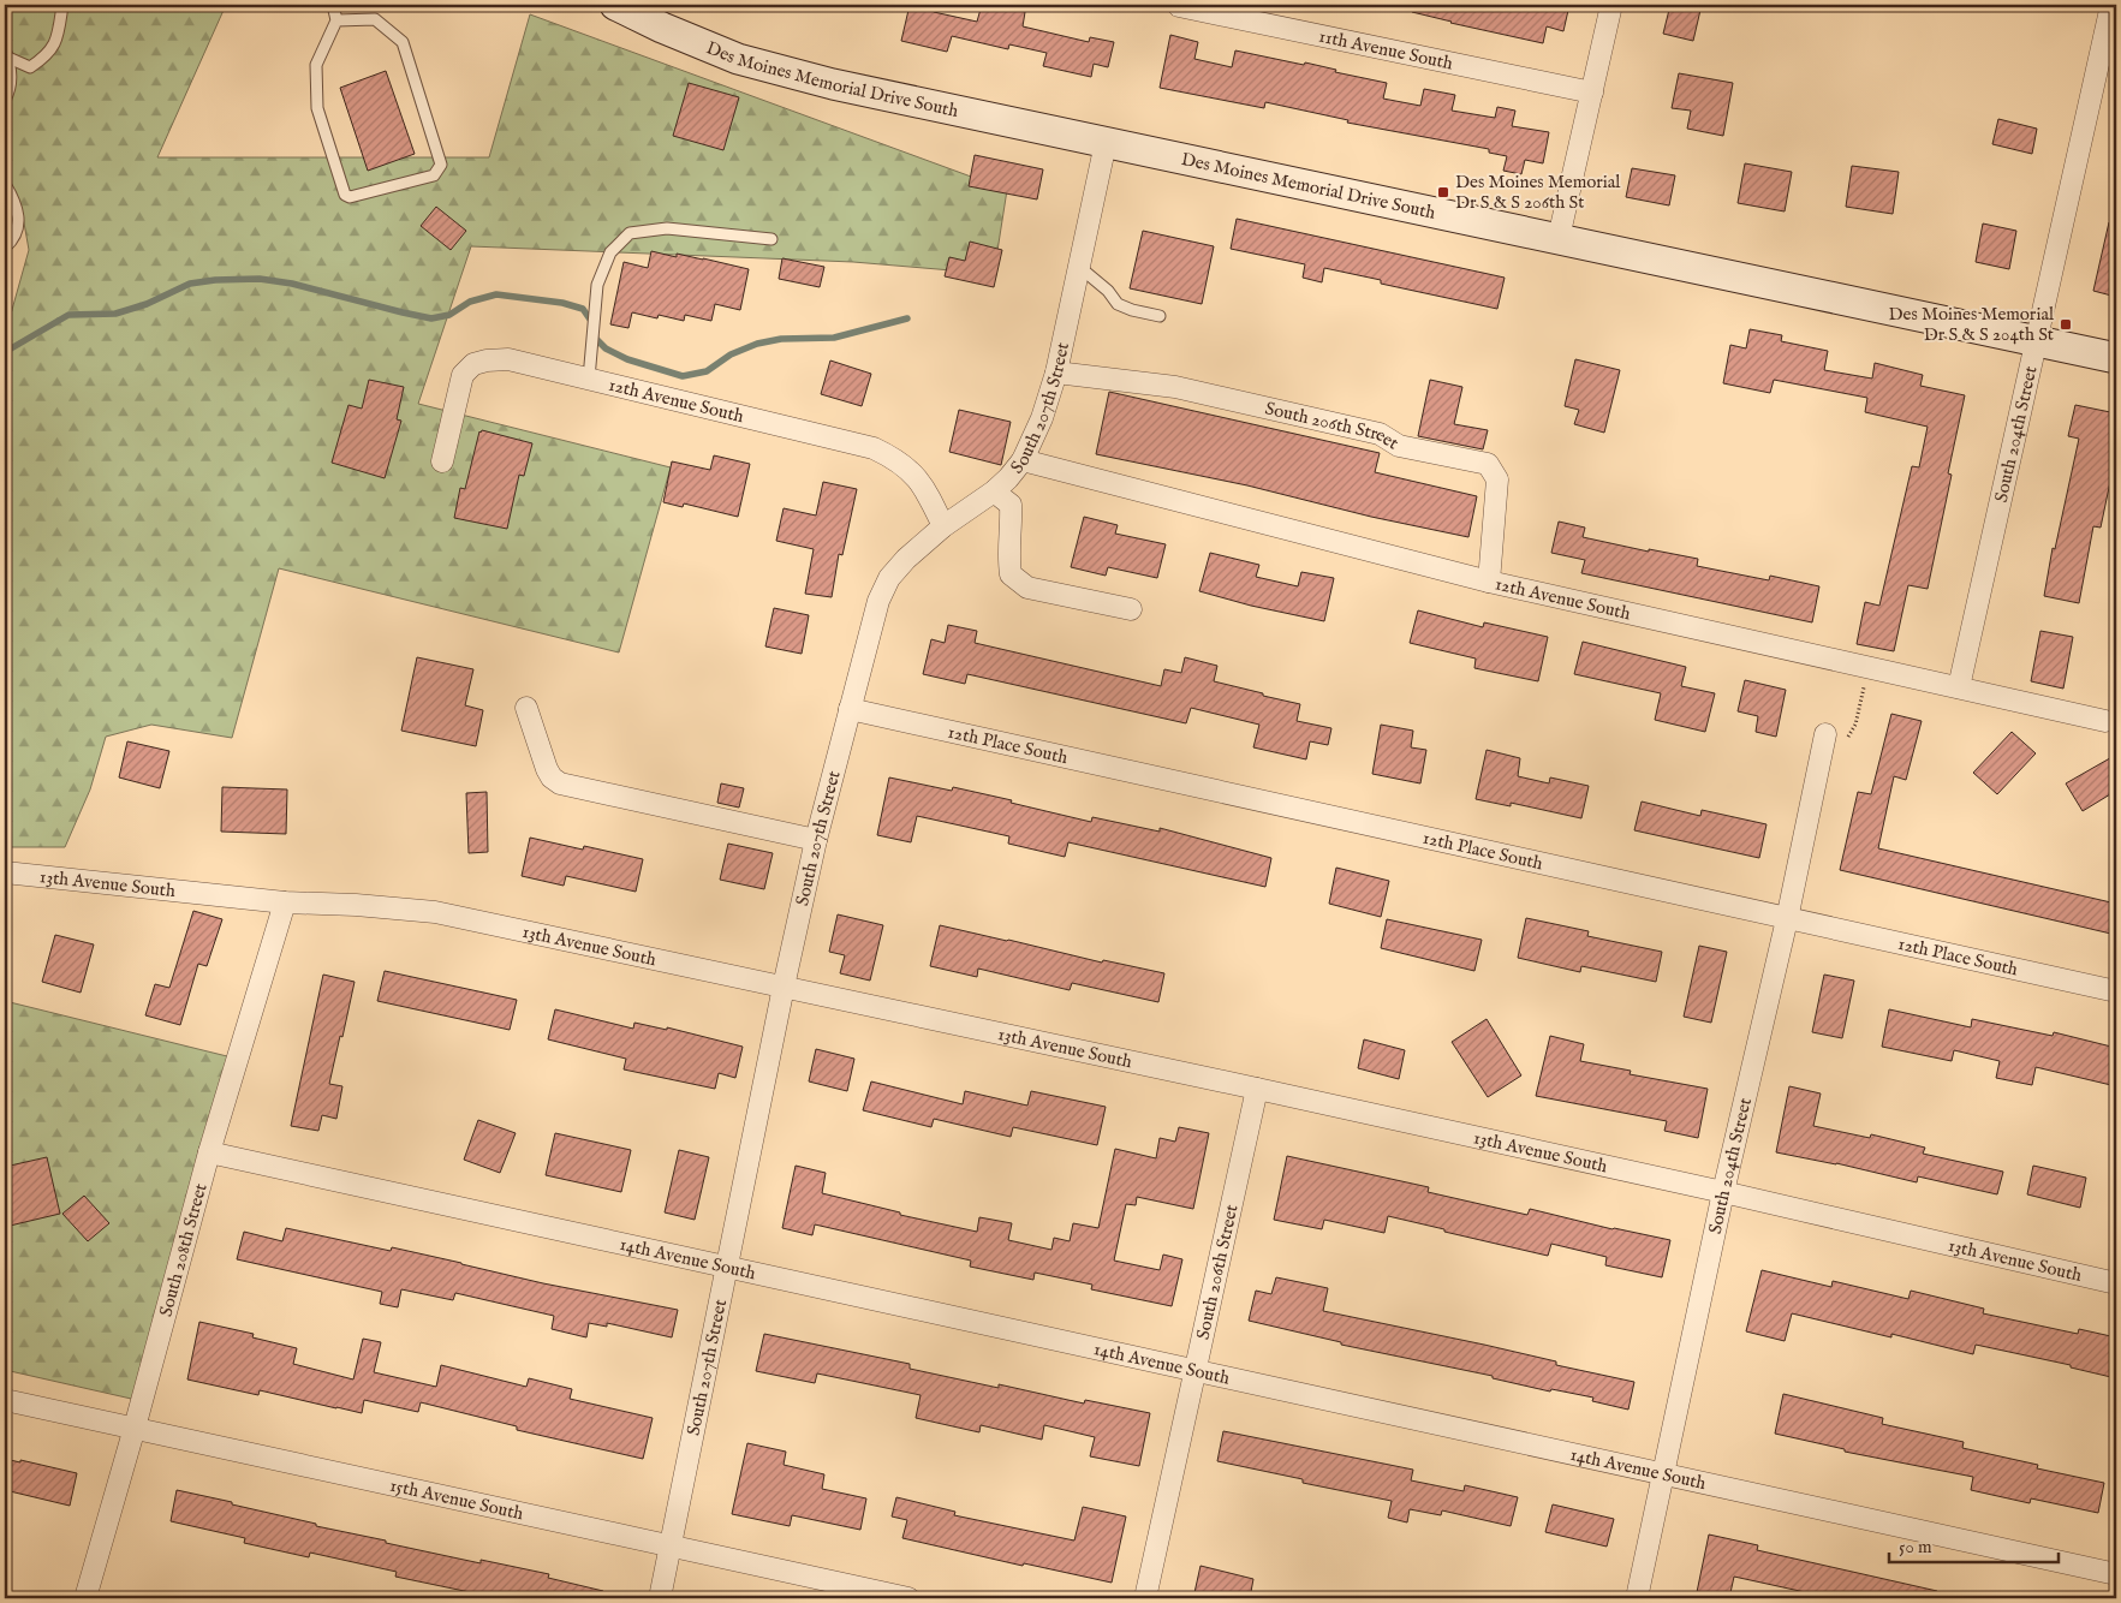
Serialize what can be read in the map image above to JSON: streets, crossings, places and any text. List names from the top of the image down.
{
  "streets": {
    "main road": ["Des Moines Memorial Drive South"],
    "street": [
      "11th Avenue South",
      "12th Avenue South",
      "South 207th Street",
      "South 206th Street",
      "South 204th Street",
      "12th Place South",
      "13th Avenue South",
      "South 208th Street",
      "14th Avenue South",
      "15th Avenue South"
    ]
  },
  "crossings": [
    ["Des Moines Memorial Drive South", "South 207th Street"],
    ["Des Moines Memorial Drive South", "South 204th Street"],
    ["12th Avenue South", "South 207th Street"],
    ["12th Avenue South", "South 206th Street"],
    ["12th Avenue South", "South 204th Street"],
    ["South 207th Street", "South 206th Street"],
    ["South 207th Street", "12th Place South"],
    ["South 207th Street", "13th Avenue South"],
    ["South 207th Street", "14th Avenue South"],
    ["South 207th Street", "15th Avenue South"],
    ["South 206th Street", "13th Avenue South"],
    ["South 206th Street", "14th Avenue South"],
    ["South 204th Street", "12th Place South"],
    ["South 204th Street", "13th Avenue South"],
    ["South 204th Street", "14th Avenue South"],
    ["13th Avenue South", "South 208th Street"],
    ["South 208th Street", "14th Avenue South"],
    ["South 208th Street", "15th Avenue South"]
  ],
  "places": {
    "transit": ["Des Moines Memorial Dr S & S 206th St", "Des Moines Memorial Dr S & S 204th St"]
  },
  "scale_bar": "50 m"
}
